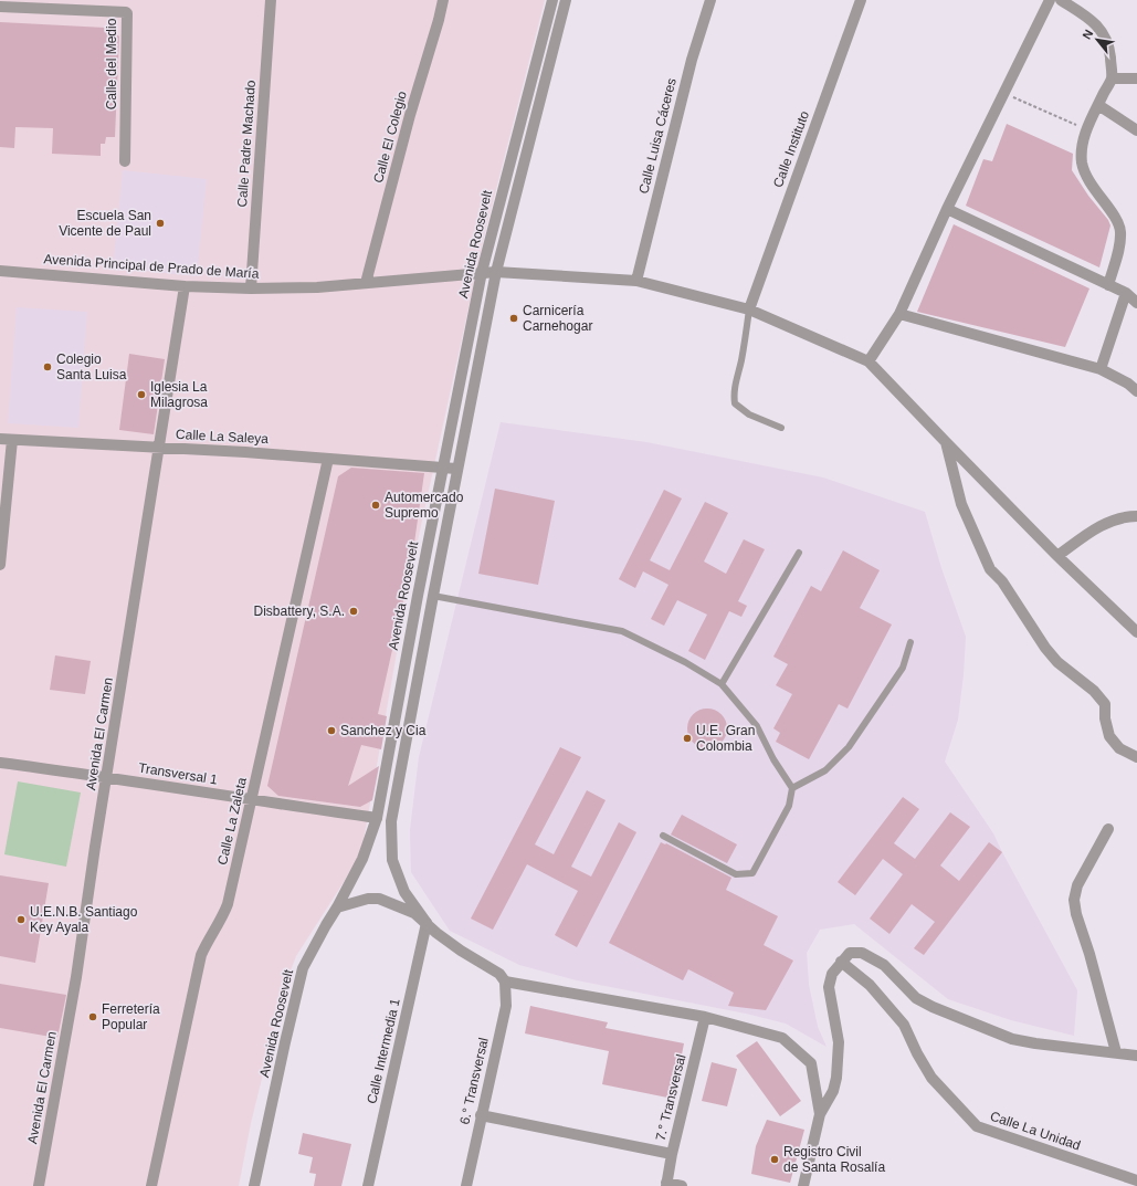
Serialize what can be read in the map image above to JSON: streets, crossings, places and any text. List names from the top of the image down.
{
  "streets": {
    "street": [
      "Calle del Medio",
      "Calle Luisa Cáceres",
      "Calle El Colegio",
      "Calle Padre Machado",
      "Calle Instituto",
      "Avenida Roosevelt",
      "Avenida Principal de Prado de María",
      "Calle La Saleya",
      "Avenida El Carmen",
      "Transversal 1",
      "Calle La Zaleta",
      "Calle Intermedia 1",
      "6.° Transversal",
      "7.° Transversal",
      "Calle La Unidad"
    ]
  },
  "crossings": [
    ["Calle Luisa Cáceres", "Avenida Principal de Prado de María"],
    ["Calle El Colegio", "Avenida Principal de Prado de María"],
    ["Calle Padre Machado", "Avenida Principal de Prado de María"],
    ["Calle Instituto", "Avenida Principal de Prado de María"],
    ["Avenida Roosevelt", "Avenida Principal de Prado de María"],
    ["Avenida Roosevelt", "Calle La Saleya"],
    ["Avenida Roosevelt", "Transversal 1"],
    ["Avenida Roosevelt", "Calle Intermedia 1"],
    ["Avenida Principal de Prado de María", "Avenida El Carmen"],
    ["Calle La Saleya", "Avenida El Carmen"],
    ["Calle La Saleya", "Calle La Zaleta"],
    ["Avenida El Carmen", "Transversal 1"],
    ["Transversal 1", "Calle La Zaleta"]
  ],
  "places": [
    "Escuela San Vicente de Paul",
    "Carnicería Carnehogar",
    "Colegio Santa Luisa",
    "Iglesia La Milagrosa",
    "Automercado Supremo",
    "Disbattery, S.A.",
    "Sanchez y Cia",
    "U.E. Gran Colombia",
    "U.E.N.B. Santiago Key Ayala",
    "Ferretería Popular",
    "Registro Civil de Santa Rosalía"
  ],
  "north": "top left"
}
